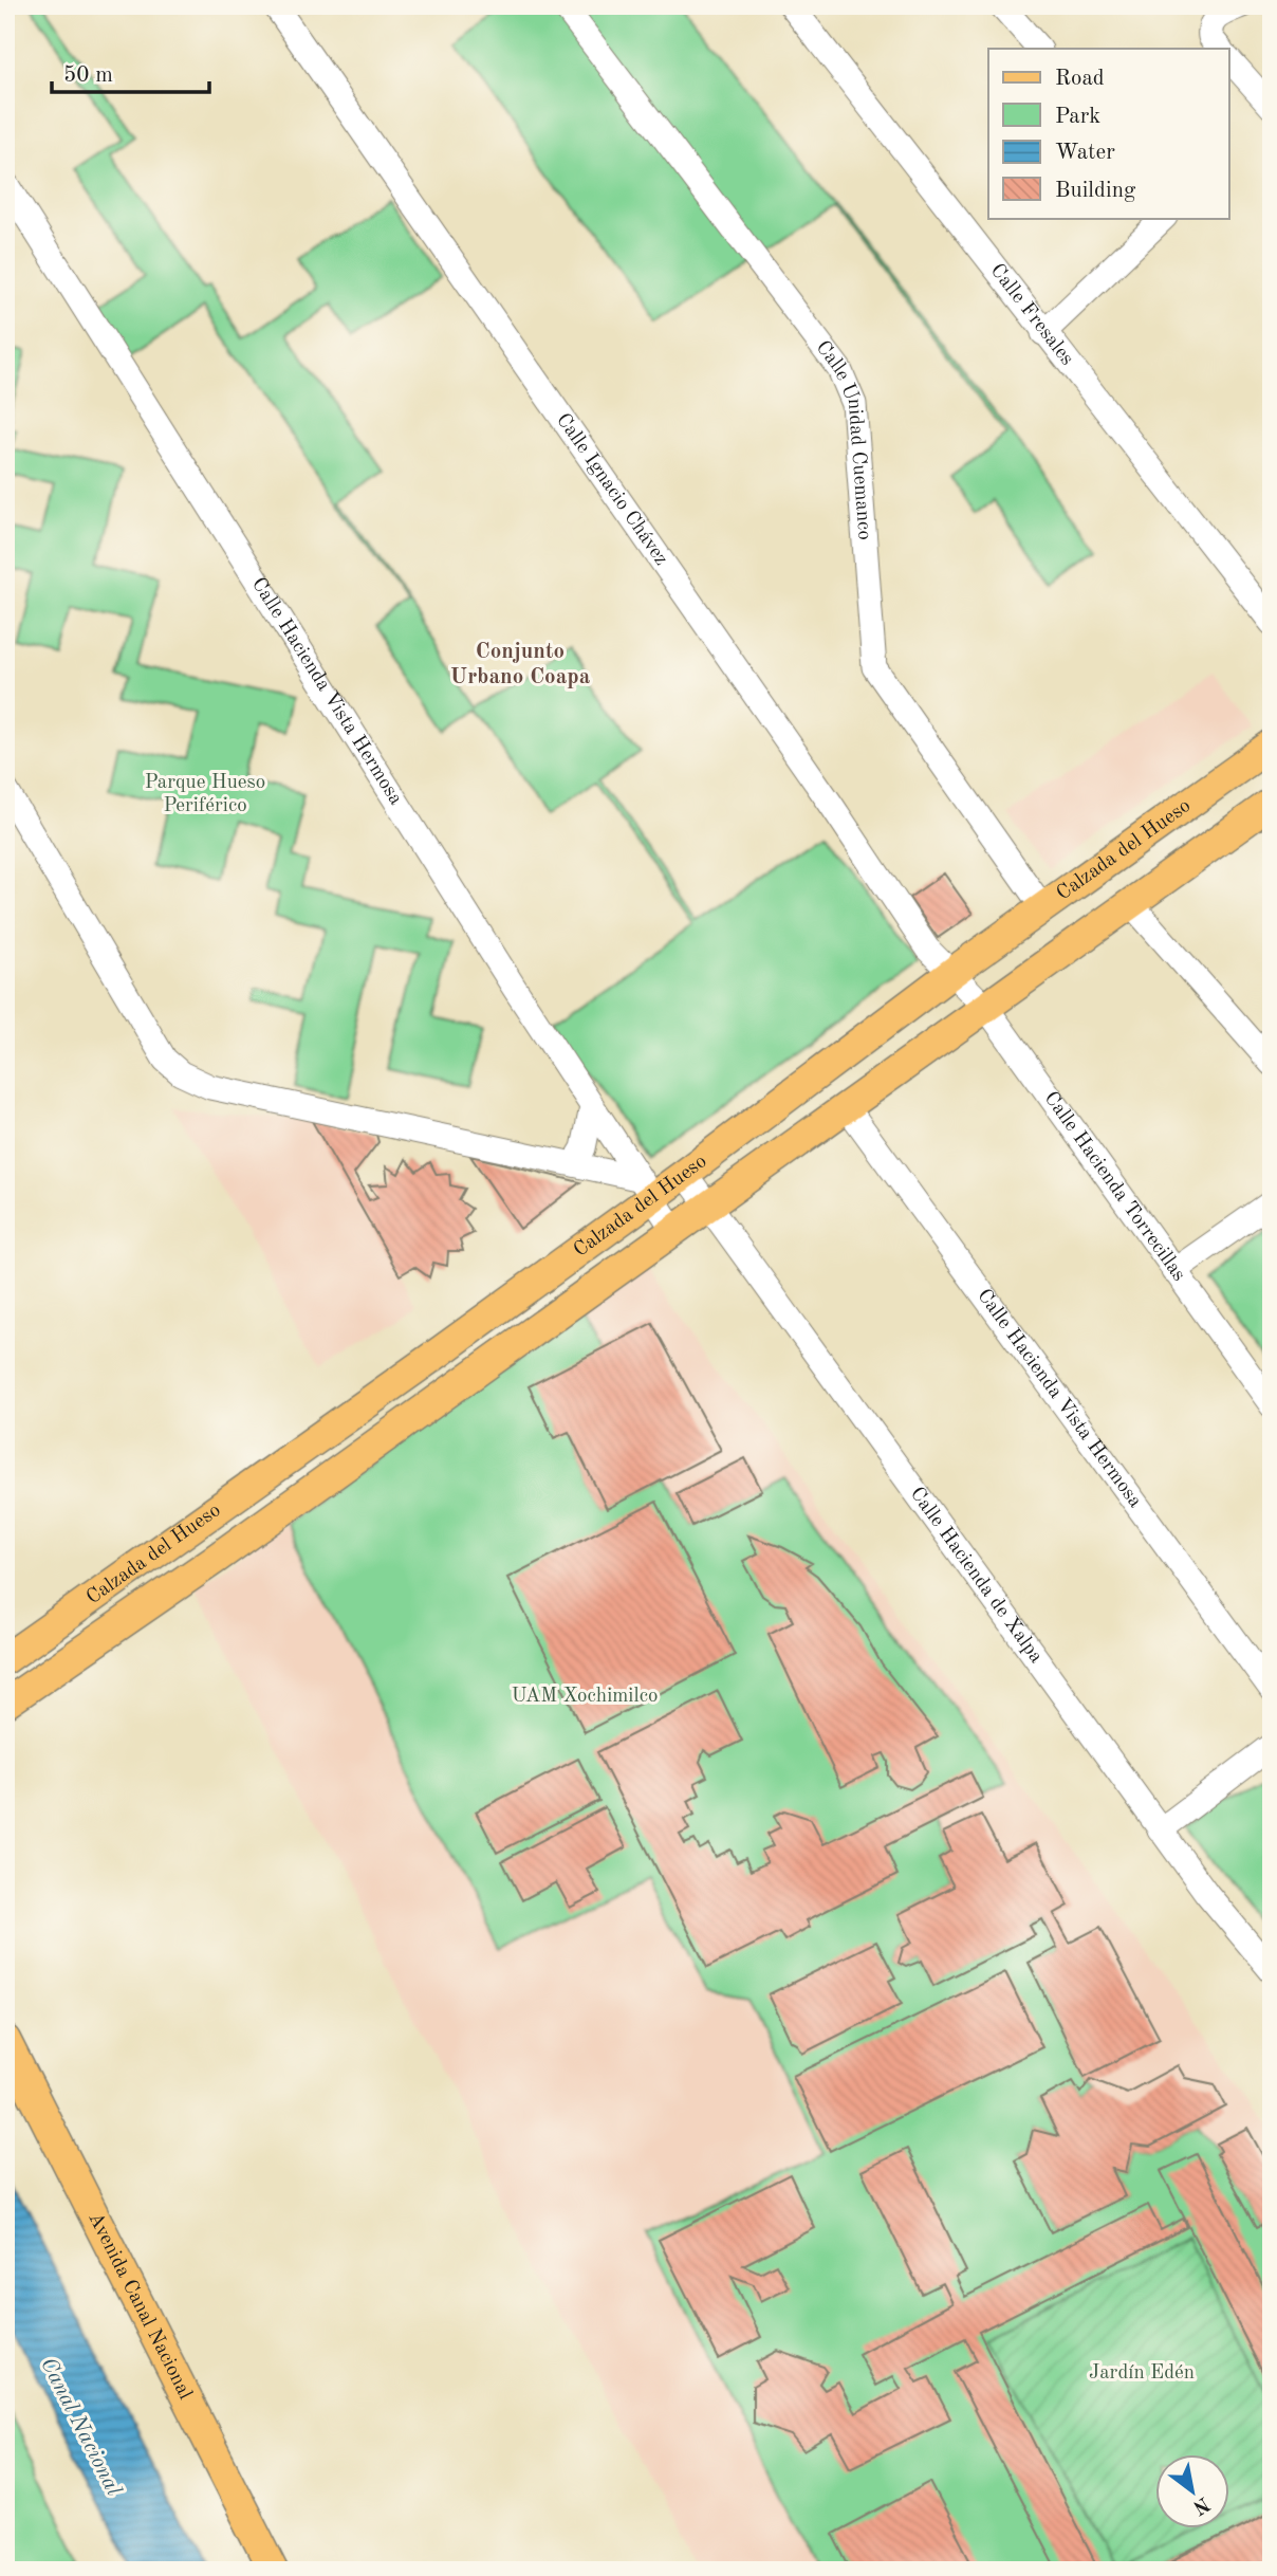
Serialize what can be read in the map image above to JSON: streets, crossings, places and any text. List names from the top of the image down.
{
  "streets": {
    "main road": ["Calzada del Hueso", "Avenida Canal Nacional"],
    "street": [
      "Calle Fresales",
      "Calle Unidad Cuemanco",
      "Calle Ignacio Chávez",
      "Calle Hacienda Vista Hermosa",
      "Calle Hacienda Torrecillas",
      "Calle Hacienda de Xalpa"
    ]
  },
  "crossings": [
    ["Calle Unidad Cuemanco", "Calzada del Hueso"],
    ["Calle Ignacio Chávez", "Calzada del Hueso"],
    ["Calle Ignacio Chávez", "Calle Hacienda Torrecillas"],
    ["Calle Hacienda Vista Hermosa", "Calzada del Hueso"],
    ["Calzada del Hueso", "Calle Hacienda Torrecillas"],
    ["Calzada del Hueso", "Calle Hacienda de Xalpa"]
  ],
  "districts": ["Conjunto Urbano Coapa"],
  "water": ["Canal Nacional"],
  "parks": ["Parque Hueso Periférico", "UAM Xochimilco", "Jardín Edén"],
  "legend": [
    "Road",
    "Park",
    "Water",
    "Building"
  ],
  "scale_bar": "50 m",
  "north": "bottom right"
}
